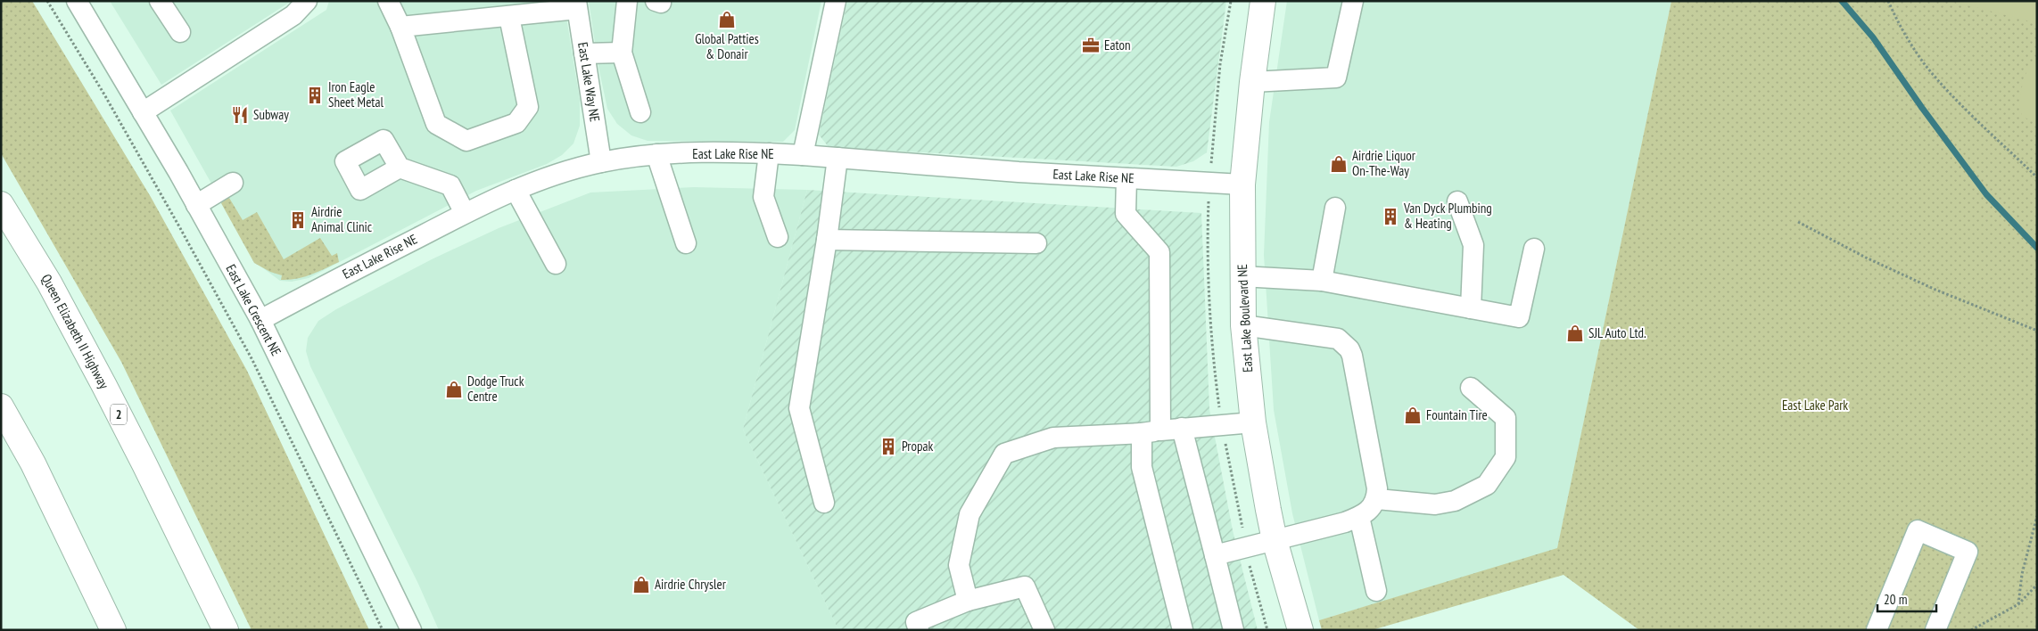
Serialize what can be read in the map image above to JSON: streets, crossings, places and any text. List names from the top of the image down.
{
  "streets": {
    "main road": ["East Lake Boulevard NE", "Queen Elizabeth II Highway", "2"],
    "street": ["East Lake Way NE", "East Lake Rise NE", "East Lake Crescent NE"]
  },
  "crossings": [
    ["East Lake Way NE", "East Lake Rise NE"],
    ["East Lake Rise NE", "East Lake Crescent NE"],
    ["East Lake Rise NE", "East Lake Boulevard NE"]
  ],
  "parks": ["East Lake Park"],
  "places": {
    "shop": [
      "Global Patties & Donair",
      "Airdrie Liquor On-The-Way",
      "SJL Auto Ltd.",
      "Dodge Truck Centre",
      "Fountain Tire",
      "Airdrie Chrysler"
    ],
    "office": ["Eaton"],
    "building": [
      "Iron Eagle Sheet Metal",
      "Van Dyck Plumbing & Heating",
      "Airdrie Animal Clinic",
      "Propak"
    ],
    "restaurant": ["Subway"]
  },
  "scale_bar": "20 m"
}
